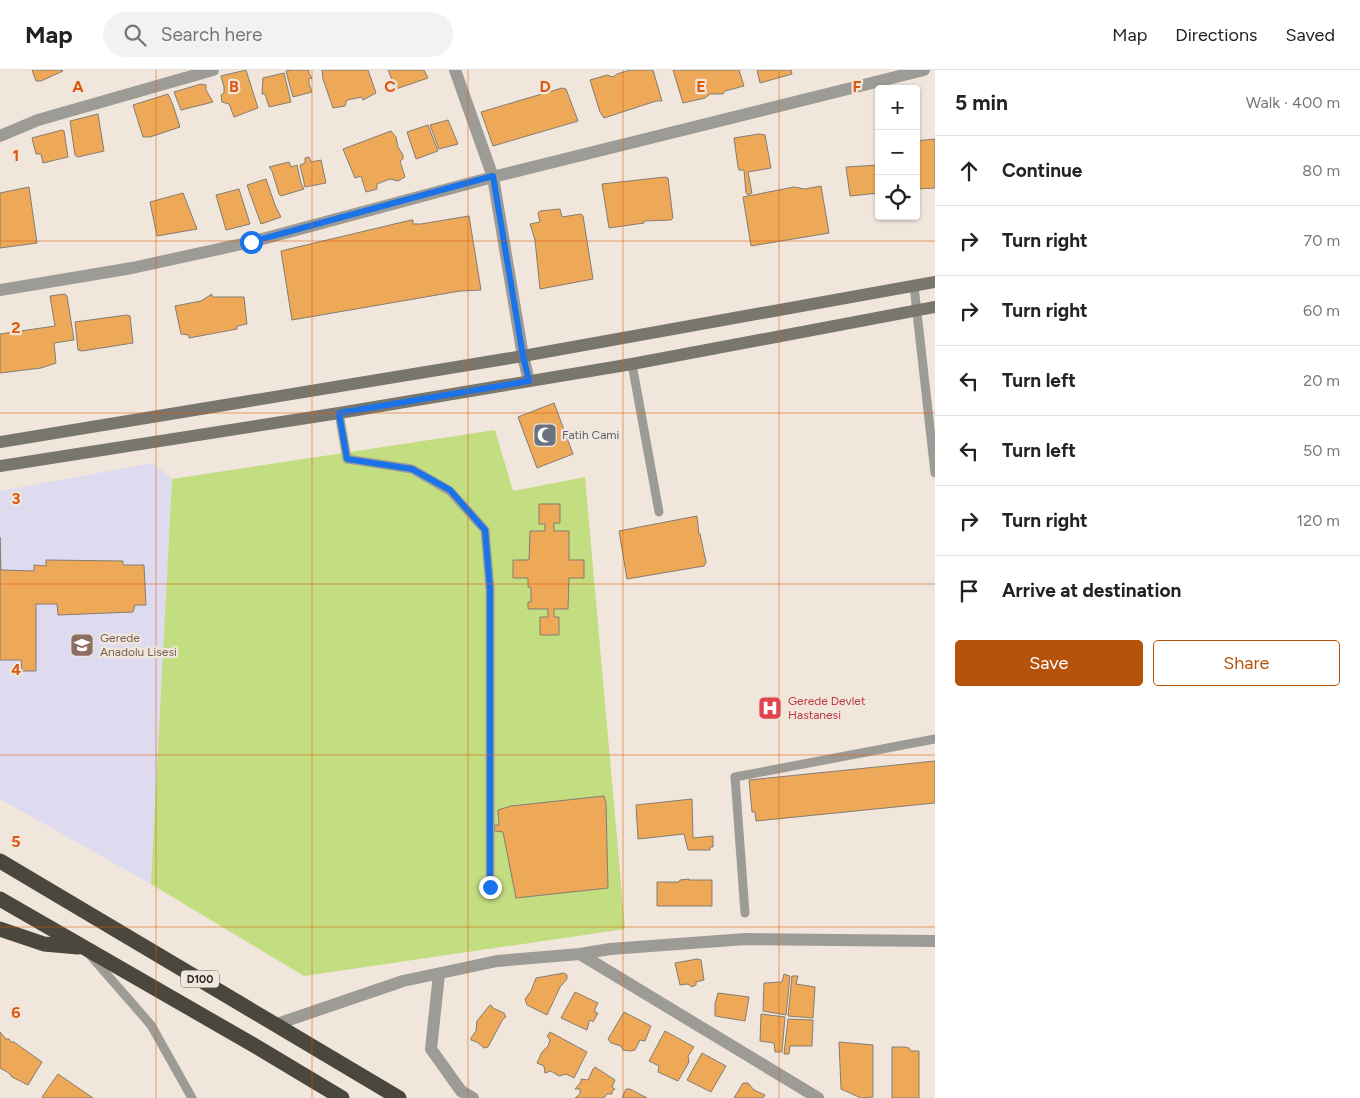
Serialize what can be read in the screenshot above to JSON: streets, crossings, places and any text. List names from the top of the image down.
{
  "streets": {
    "highway": ["D100"]
  },
  "places": {
    "mosque": ["Fatih Cami"],
    "school or university": ["Gerede Anadolu Lisesi"],
    "hospital": ["Gerede Devlet Hastanesi"]
  },
  "page": {
    "header": "Map",
    "search": "Search here",
    "nav": ["Map", "Directions", "Saved"],
    "heading": ["5 min", "Walk · 400 m"],
    "map_buttons": ["+", "−"],
    "list": [
      ["Continue", "80 m"],
      ["Turn right", "70 m"],
      ["Turn right", "60 m"],
      ["Turn left", "20 m"],
      ["Turn left", "50 m"],
      ["Turn right", "120 m"],
      "Arrive at destination"
    ],
    "buttons": ["Save", "Share"]
  },
  "grid": {
    "columns": [
      "A",
      "B",
      "C",
      "D",
      "E",
      "F"
    ],
    "rows": [
      "1",
      "2",
      "3",
      "4",
      "5",
      "6"
    ]
  }
}
